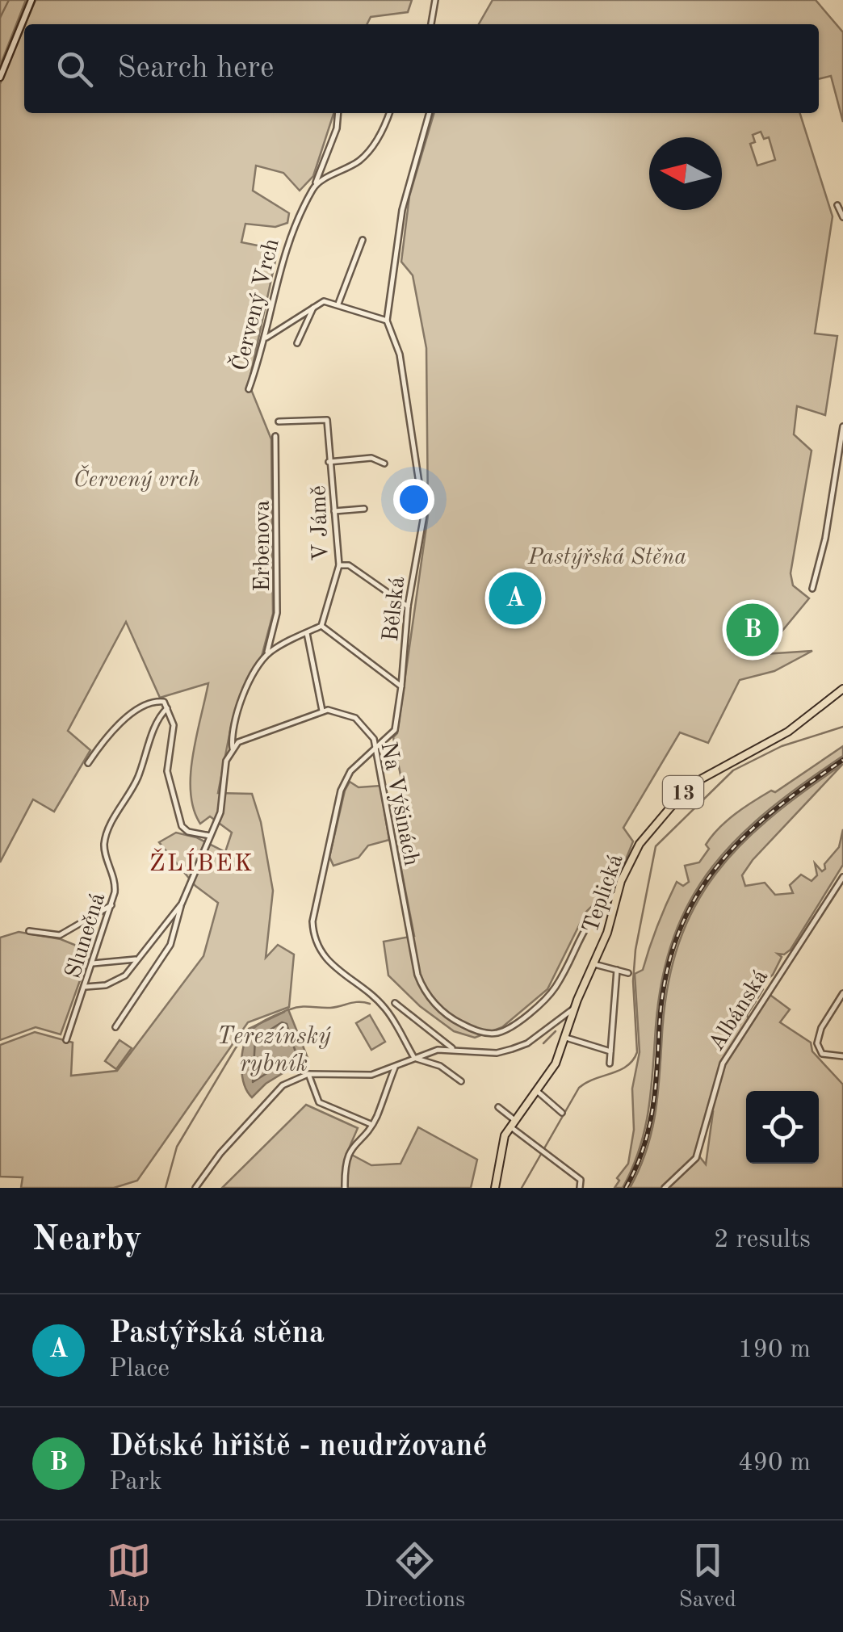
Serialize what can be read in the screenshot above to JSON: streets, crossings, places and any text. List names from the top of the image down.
{
  "streets": {
    "main road": ["13", "Teplická"],
    "street": [
      "Červený Vrch",
      "V Jámě",
      "Erbenova",
      "Bělská",
      "Na Výšinách",
      "Slunečná",
      "Albánská"
    ]
  },
  "crossings": [
    ["Bělská", "Na Výšinách"],
    ["Na Výšinách", "Teplická"]
  ],
  "districts": ["ŽLÍBEK"],
  "water": ["Terezínský rybník"],
  "parks": ["Červený vrch", "Pastýřská Stěna"],
  "north": "left",
  "page": {
    "search": "Search here",
    "pins": ["A", "B"],
    "heading": ["Nearby", "2 results"],
    "list": [
      {
        "mark": "A",
        "name": "Pastýřská stěna",
        "note": "Place",
        "value": "190 m"
      },
      {
        "mark": "B",
        "name": "Dětské hřiště - neudržované",
        "note": "Park",
        "value": "490 m"
      }
    ],
    "nav": ["Map", "Directions", "Saved"]
  }
}
